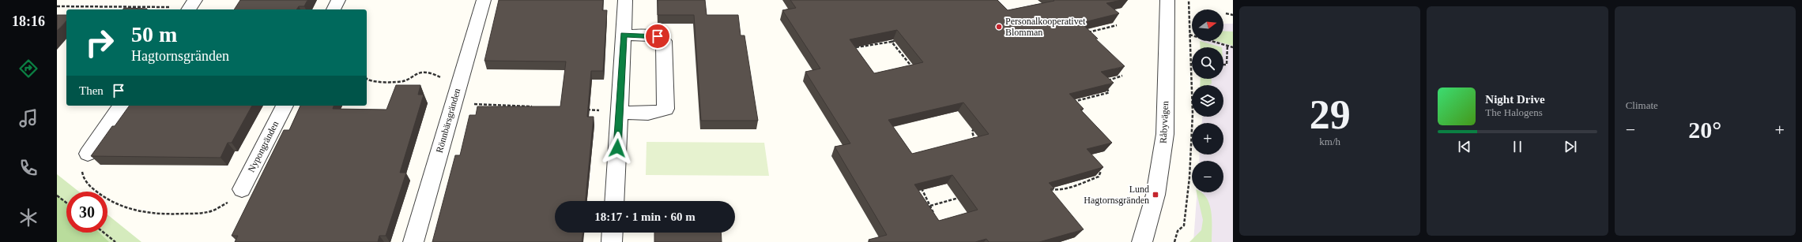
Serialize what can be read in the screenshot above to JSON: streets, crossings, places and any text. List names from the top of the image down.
{
  "streets": {
    "street": ["Rönnbärsgränden", "Råbyvägen", "Nypongränden"]
  },
  "places": {
    "other": ["Personalkooperativet Blomman"],
    "transit": ["Lund Hagtornsgränden"]
  },
  "north": "right",
  "page": {
    "tabs": "18:16",
    "tile": [
      ["29", "km/h"],
      "Climate"
    ],
    "map_buttons": ["+", "−"],
    "turn": ["50 m", "Hagtornsgränden"],
    "then": "Then",
    "song": ["Night Drive", "The Halogens"],
    "heat": ["−", "20°", "+"],
    "limit": "30",
    "trip": "18:17 · 1 min · 60 m"
  }
}
